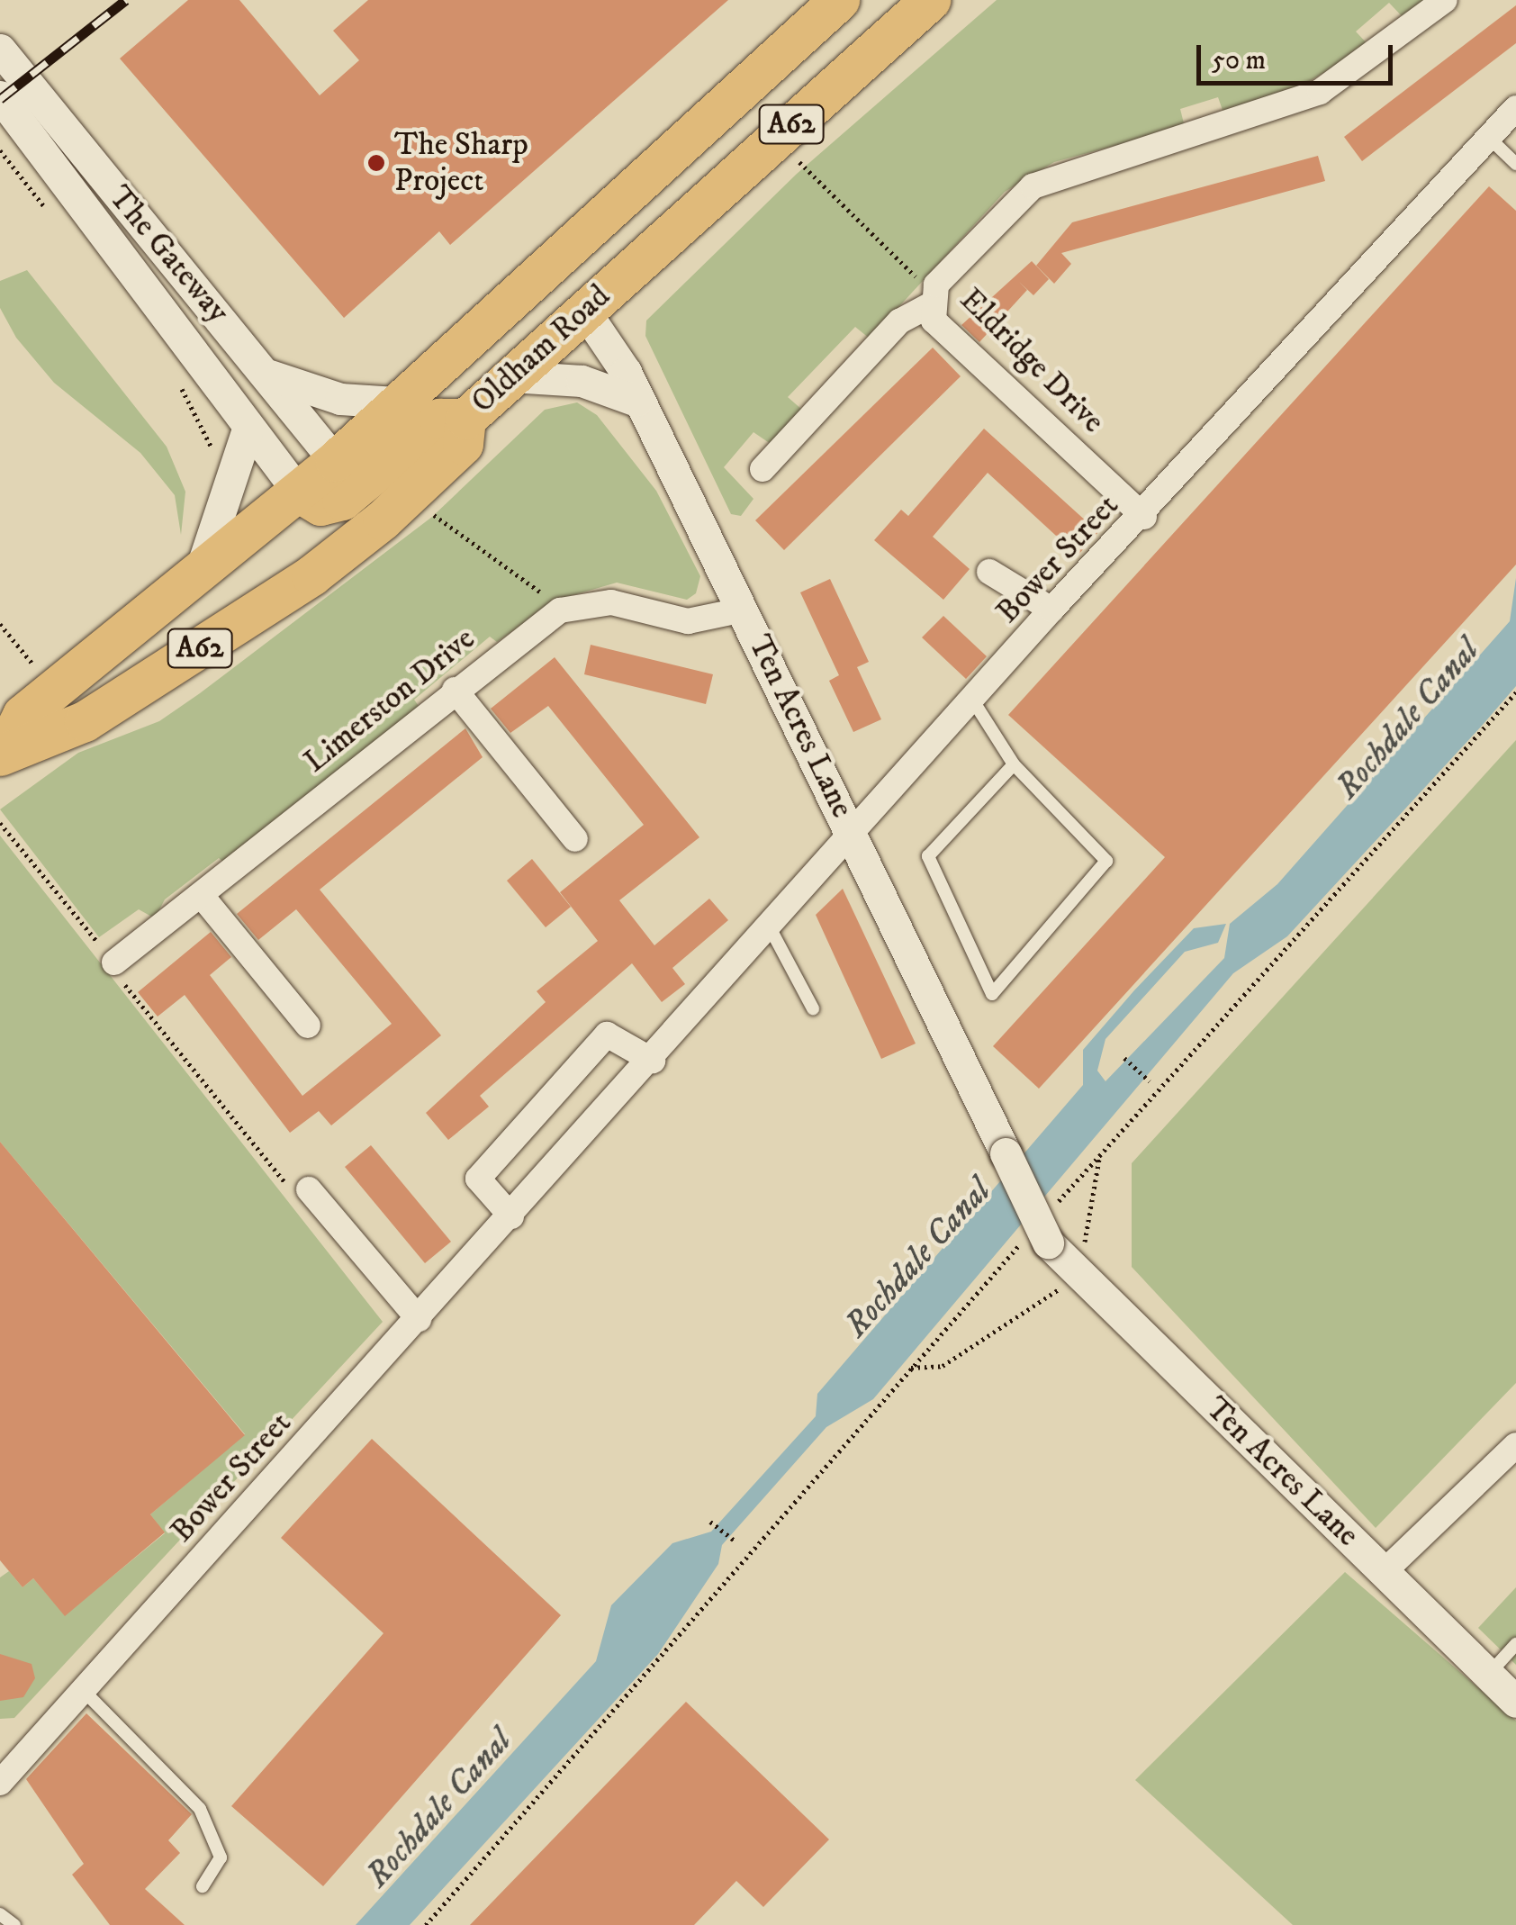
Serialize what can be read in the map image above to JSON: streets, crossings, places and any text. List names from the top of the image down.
{
  "streets": {
    "highway": ["A62", "Oldham Road"],
    "street": [
      "The Gateway",
      "Eldridge Drive",
      "Bower Street",
      "Limerston Drive",
      "Ten Acres Lane"
    ]
  },
  "crossings": [
    ["The Gateway", "Oldham Road"],
    ["Oldham Road", "Ten Acres Lane"],
    ["Eldridge Drive", "Bower Street"],
    ["Bower Street", "Ten Acres Lane"],
    ["Limerston Drive", "Ten Acres Lane"]
  ],
  "water": ["Rochdale Canal"],
  "places": ["The Sharp Project"],
  "scale_bar": "50 m"
}
